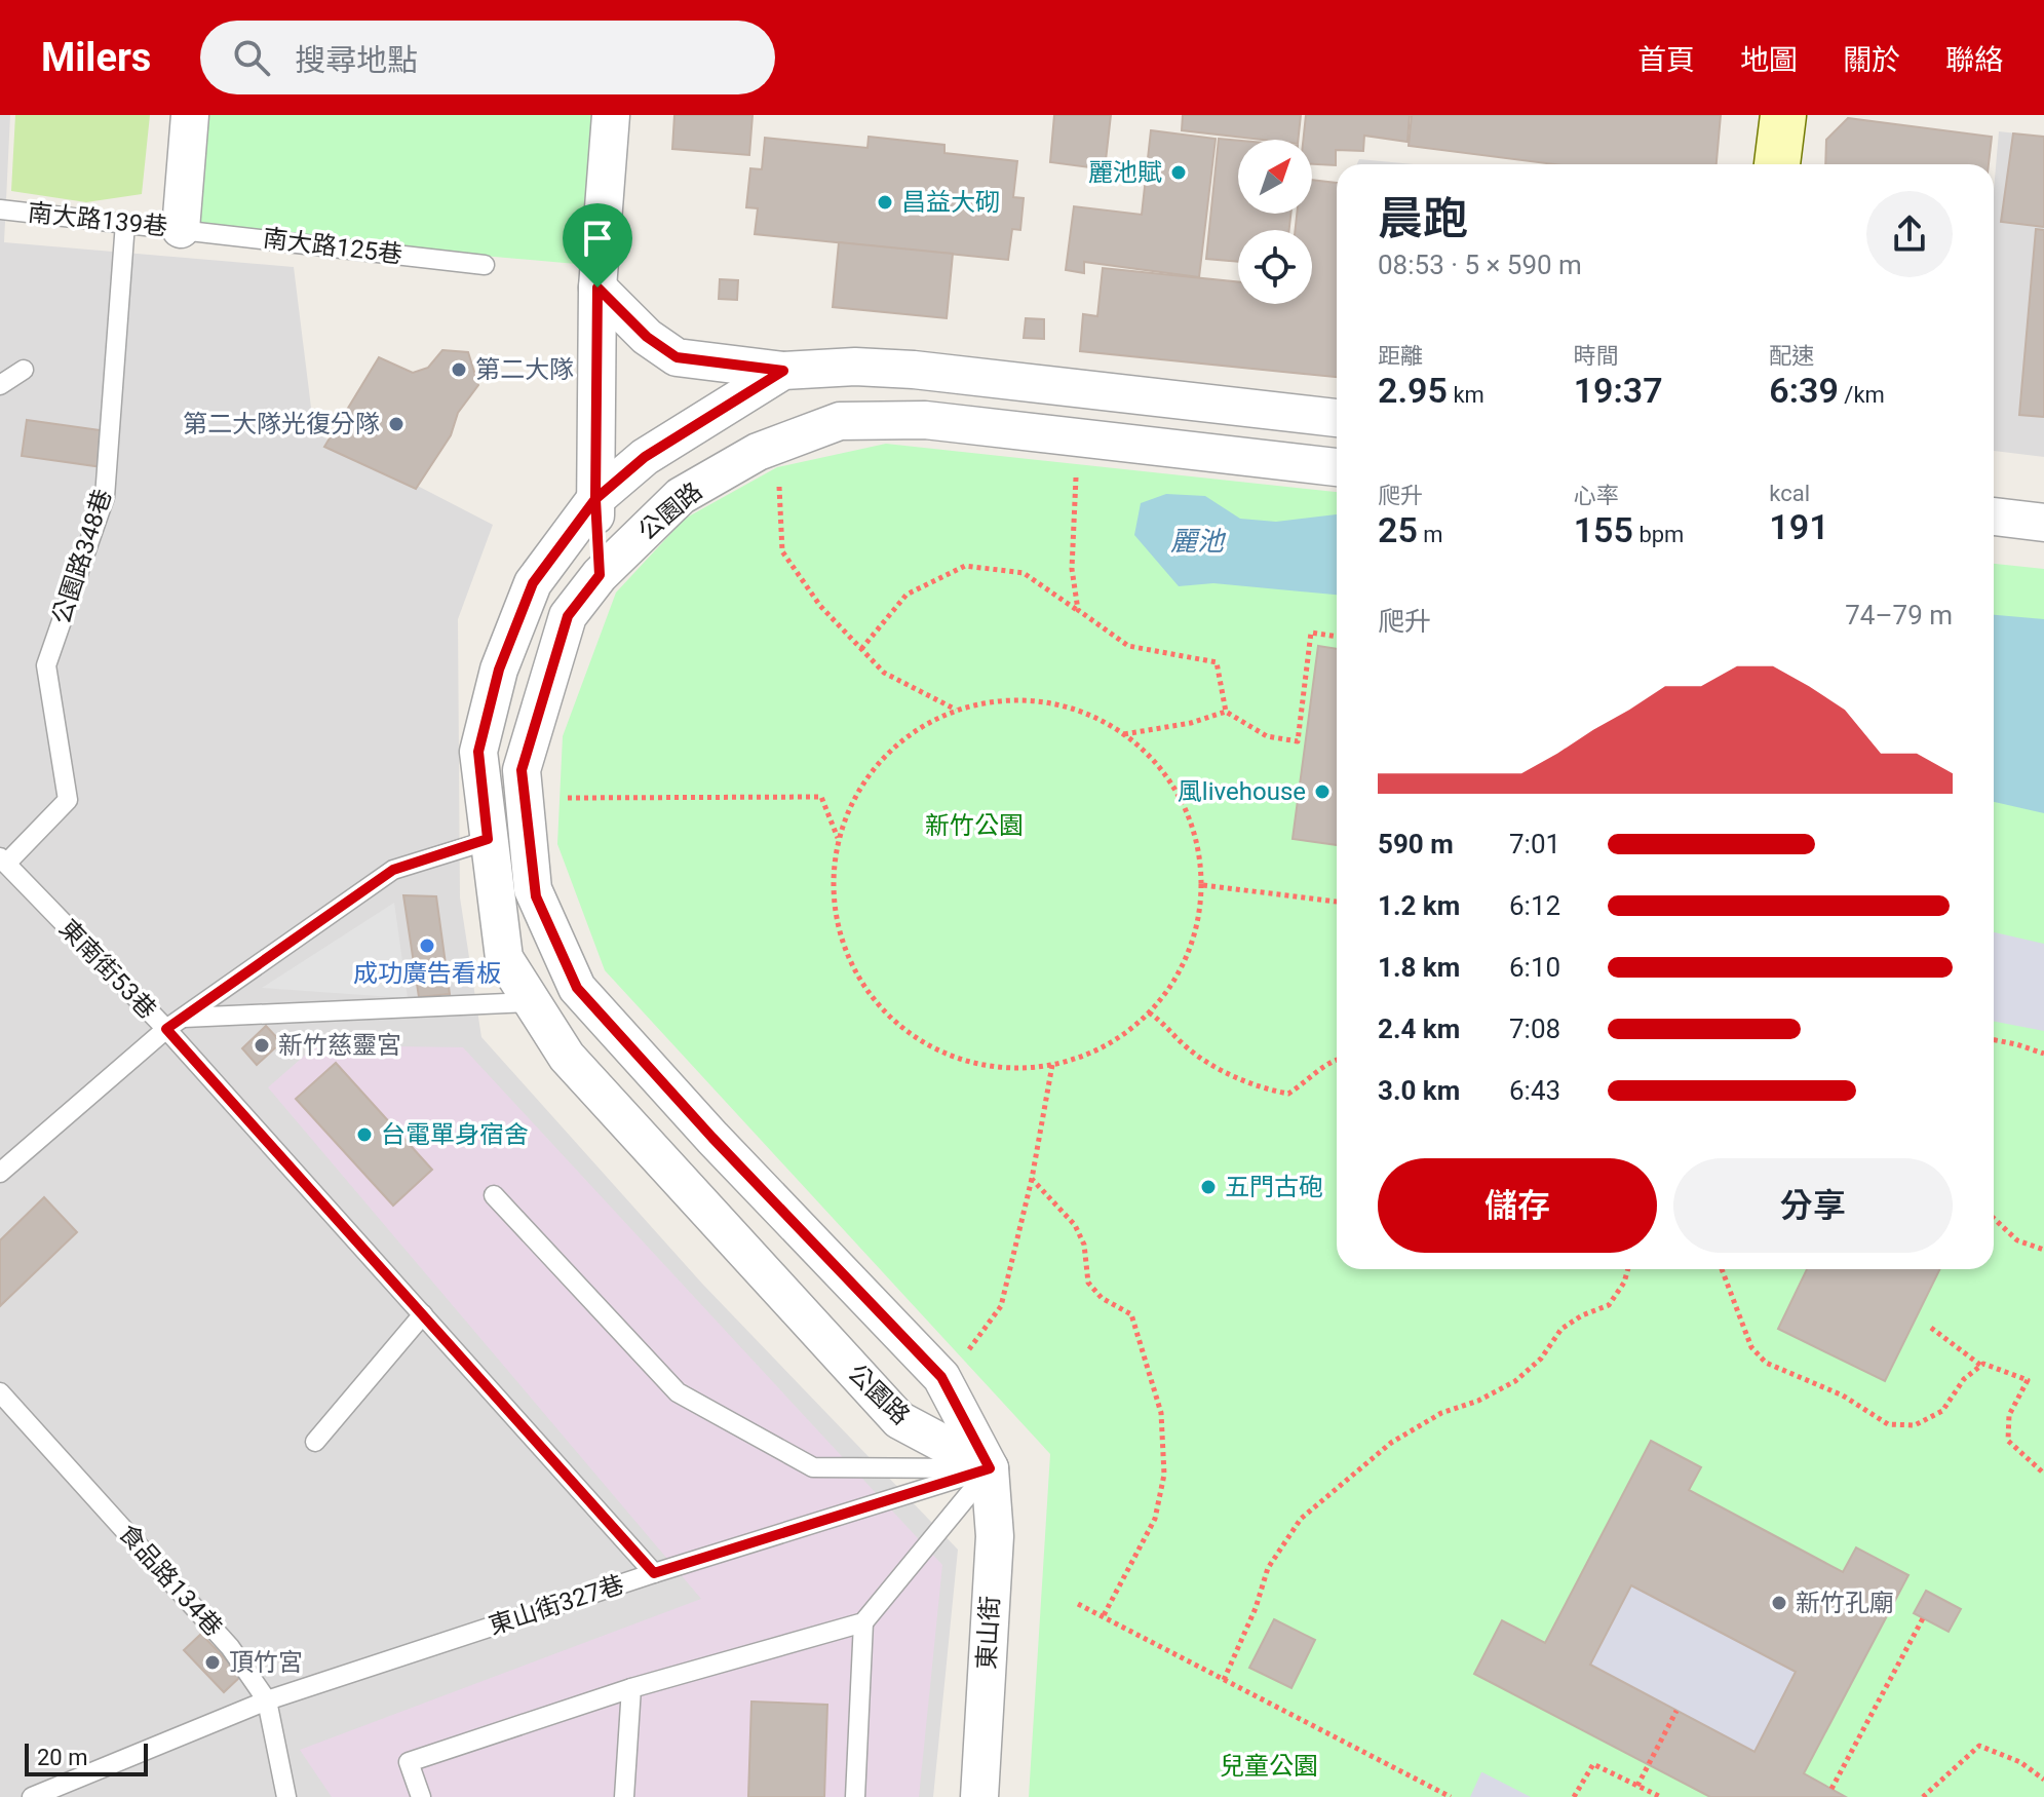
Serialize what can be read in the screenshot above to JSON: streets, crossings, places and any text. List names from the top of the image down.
{
  "streets": {
    "street": ["南大路139巷", "公園路", "東山街"],
    "lane": [
      "南大路125巷",
      "公園路348巷",
      "東南街53巷",
      "食品路134巷",
      "東山街327巷"
    ]
  },
  "crossings": [
    ["南大路139巷", "南大路125巷"],
    ["南大路139巷", "公園路348巷"],
    ["公園路", "東山街327巷"],
    ["公園路", "東山街"],
    ["公園路348巷", "東南街53巷"],
    ["食品路134巷", "東山街327巷"],
    ["東山街327巷", "東山街"]
  ],
  "water": ["麗池"],
  "parks": ["新竹公園", "兒童公園"],
  "places": [
    "麗池賦",
    "昌益大砌",
    "第二大隊",
    "第二大隊光復分隊",
    "風livehouse",
    "成功廣告看板",
    "新竹慈靈宮",
    "台電單身宿舍",
    "五門古砲",
    "新竹孔廟",
    "頂竹宮"
  ],
  "scale_bar": "20 m",
  "north": "top right",
  "page": {
    "header": "Milers",
    "search": "搜尋地點",
    "nav": [
      "首頁",
      "地圖",
      "關於",
      "聯絡"
    ],
    "heading": ["晨跑", "08:53 · 5 × 590 m"],
    "stats": [
      ["距離", "2.95 km"],
      ["時間", "19:37"],
      ["配速", "6:39 /km"],
      ["爬升", "25 m"],
      ["心率", "155 bpm"],
      ["kcal", "191"]
    ],
    "chart": ["爬升", "74–79 m"],
    "list": [
      {
        "name": "590 m",
        "note": "7:01"
      },
      {
        "name": "1.2 km",
        "note": "6:12"
      },
      {
        "name": "1.8 km",
        "note": "6:10"
      },
      {
        "name": "2.4 km",
        "note": "7:08"
      },
      {
        "name": "3.0 km",
        "note": "6:43"
      }
    ],
    "buttons": ["儲存", "分享"],
    "scale": "20 m"
  }
}
